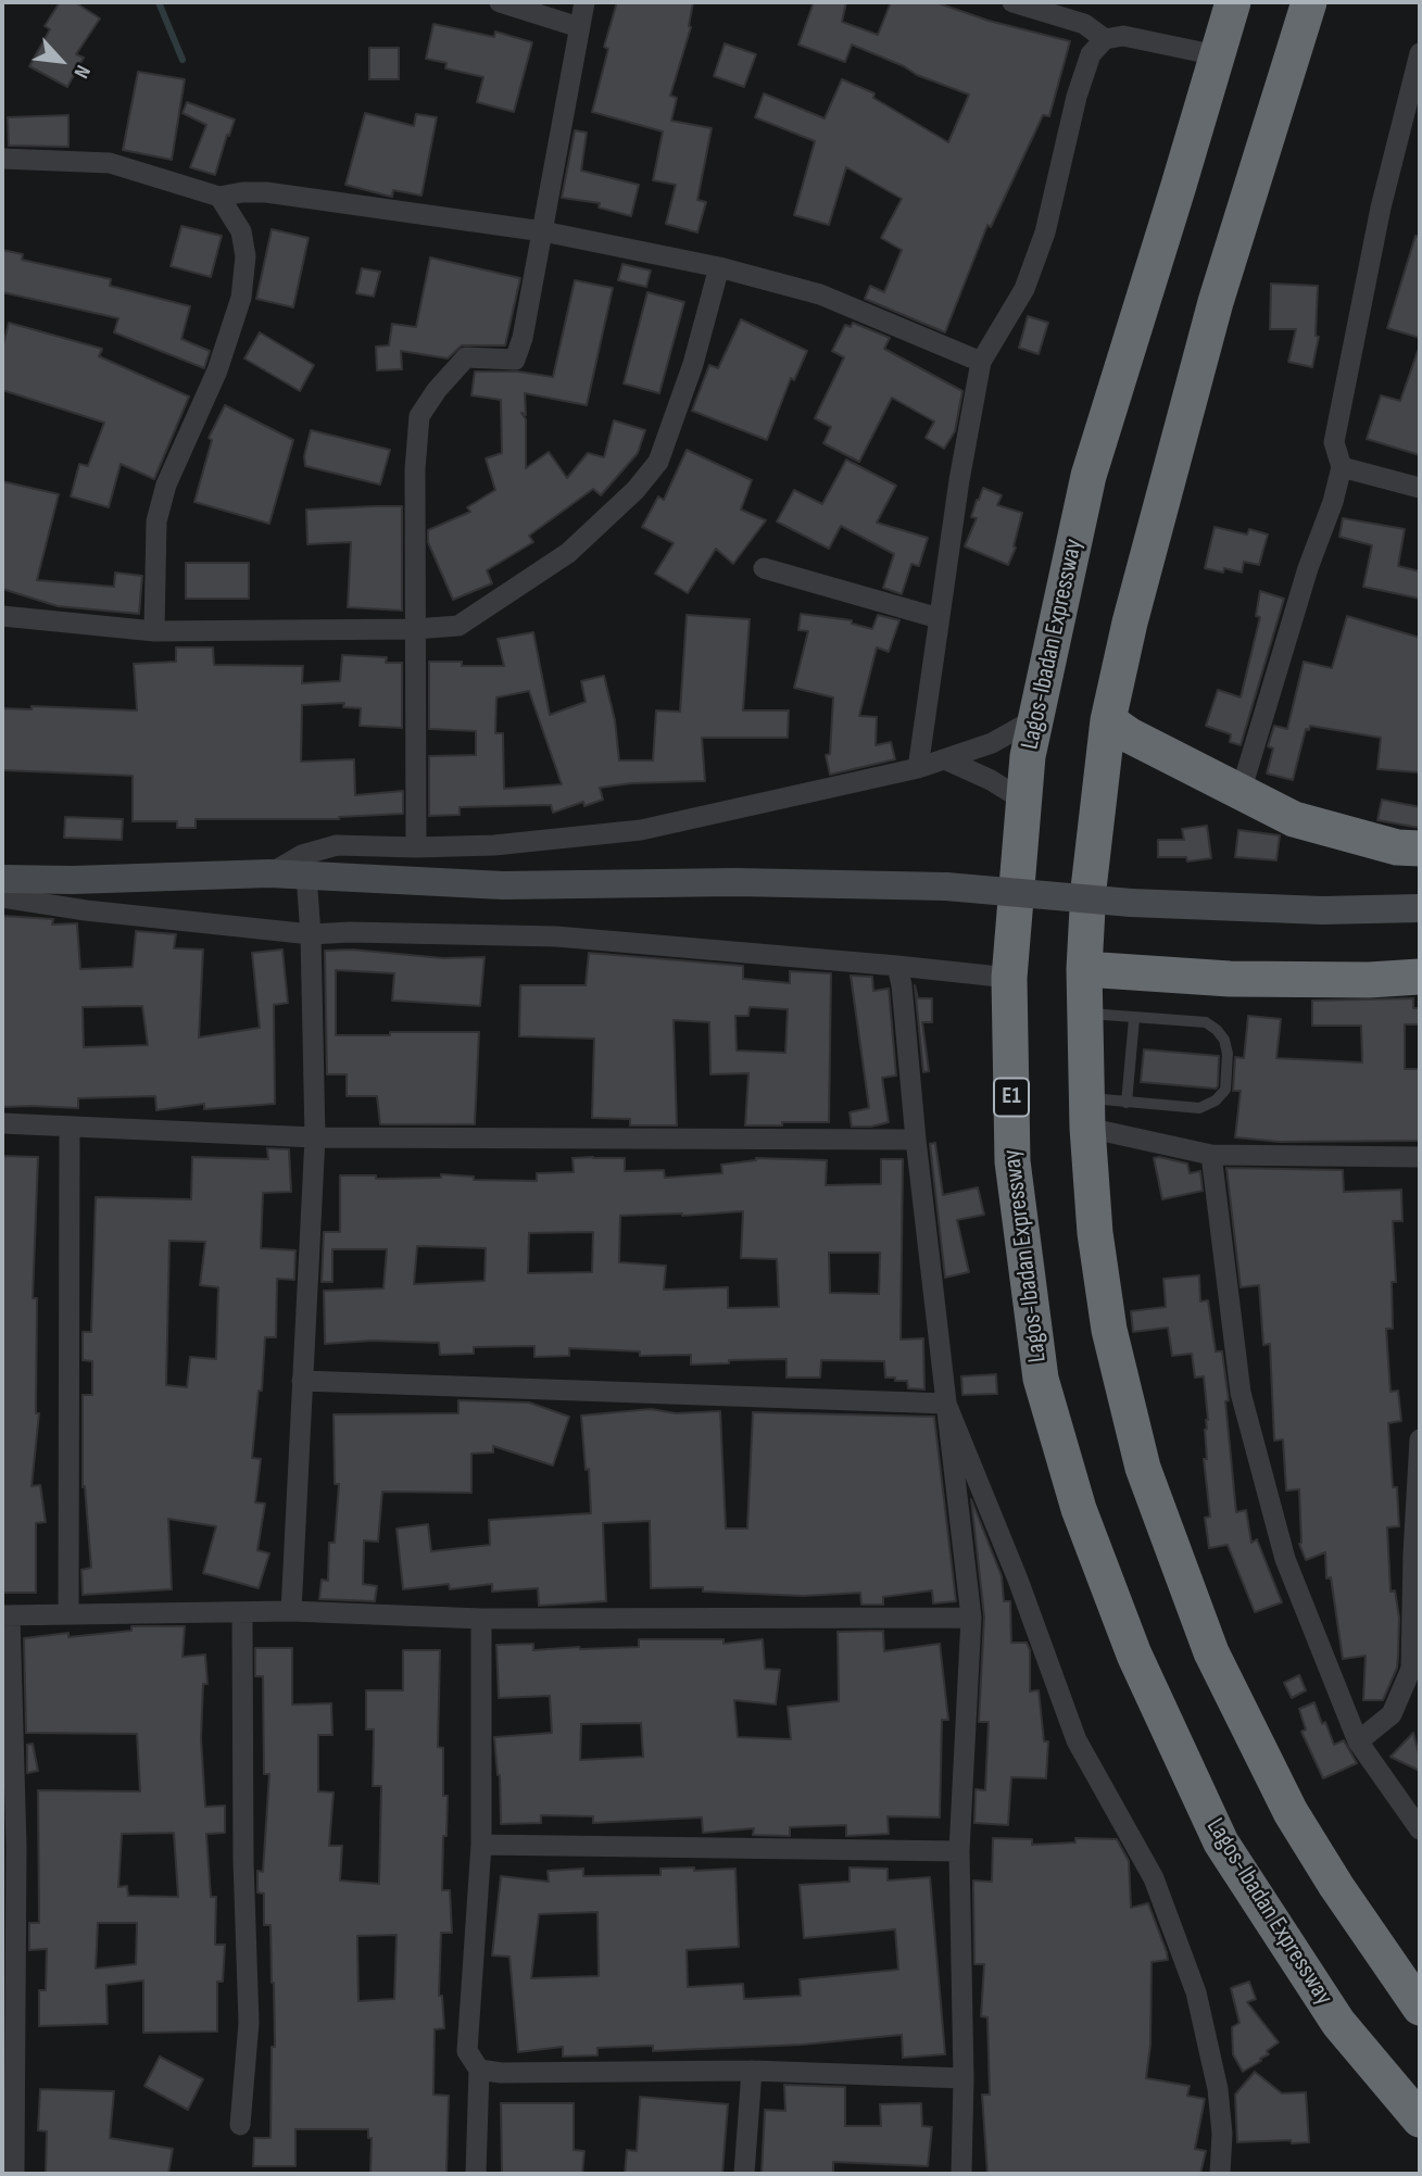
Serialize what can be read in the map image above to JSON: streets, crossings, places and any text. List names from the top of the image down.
{
  "streets": {
    "highway": ["Lagos-Ibadan Expressway", "E1"]
  },
  "north": "bottom right"
}
